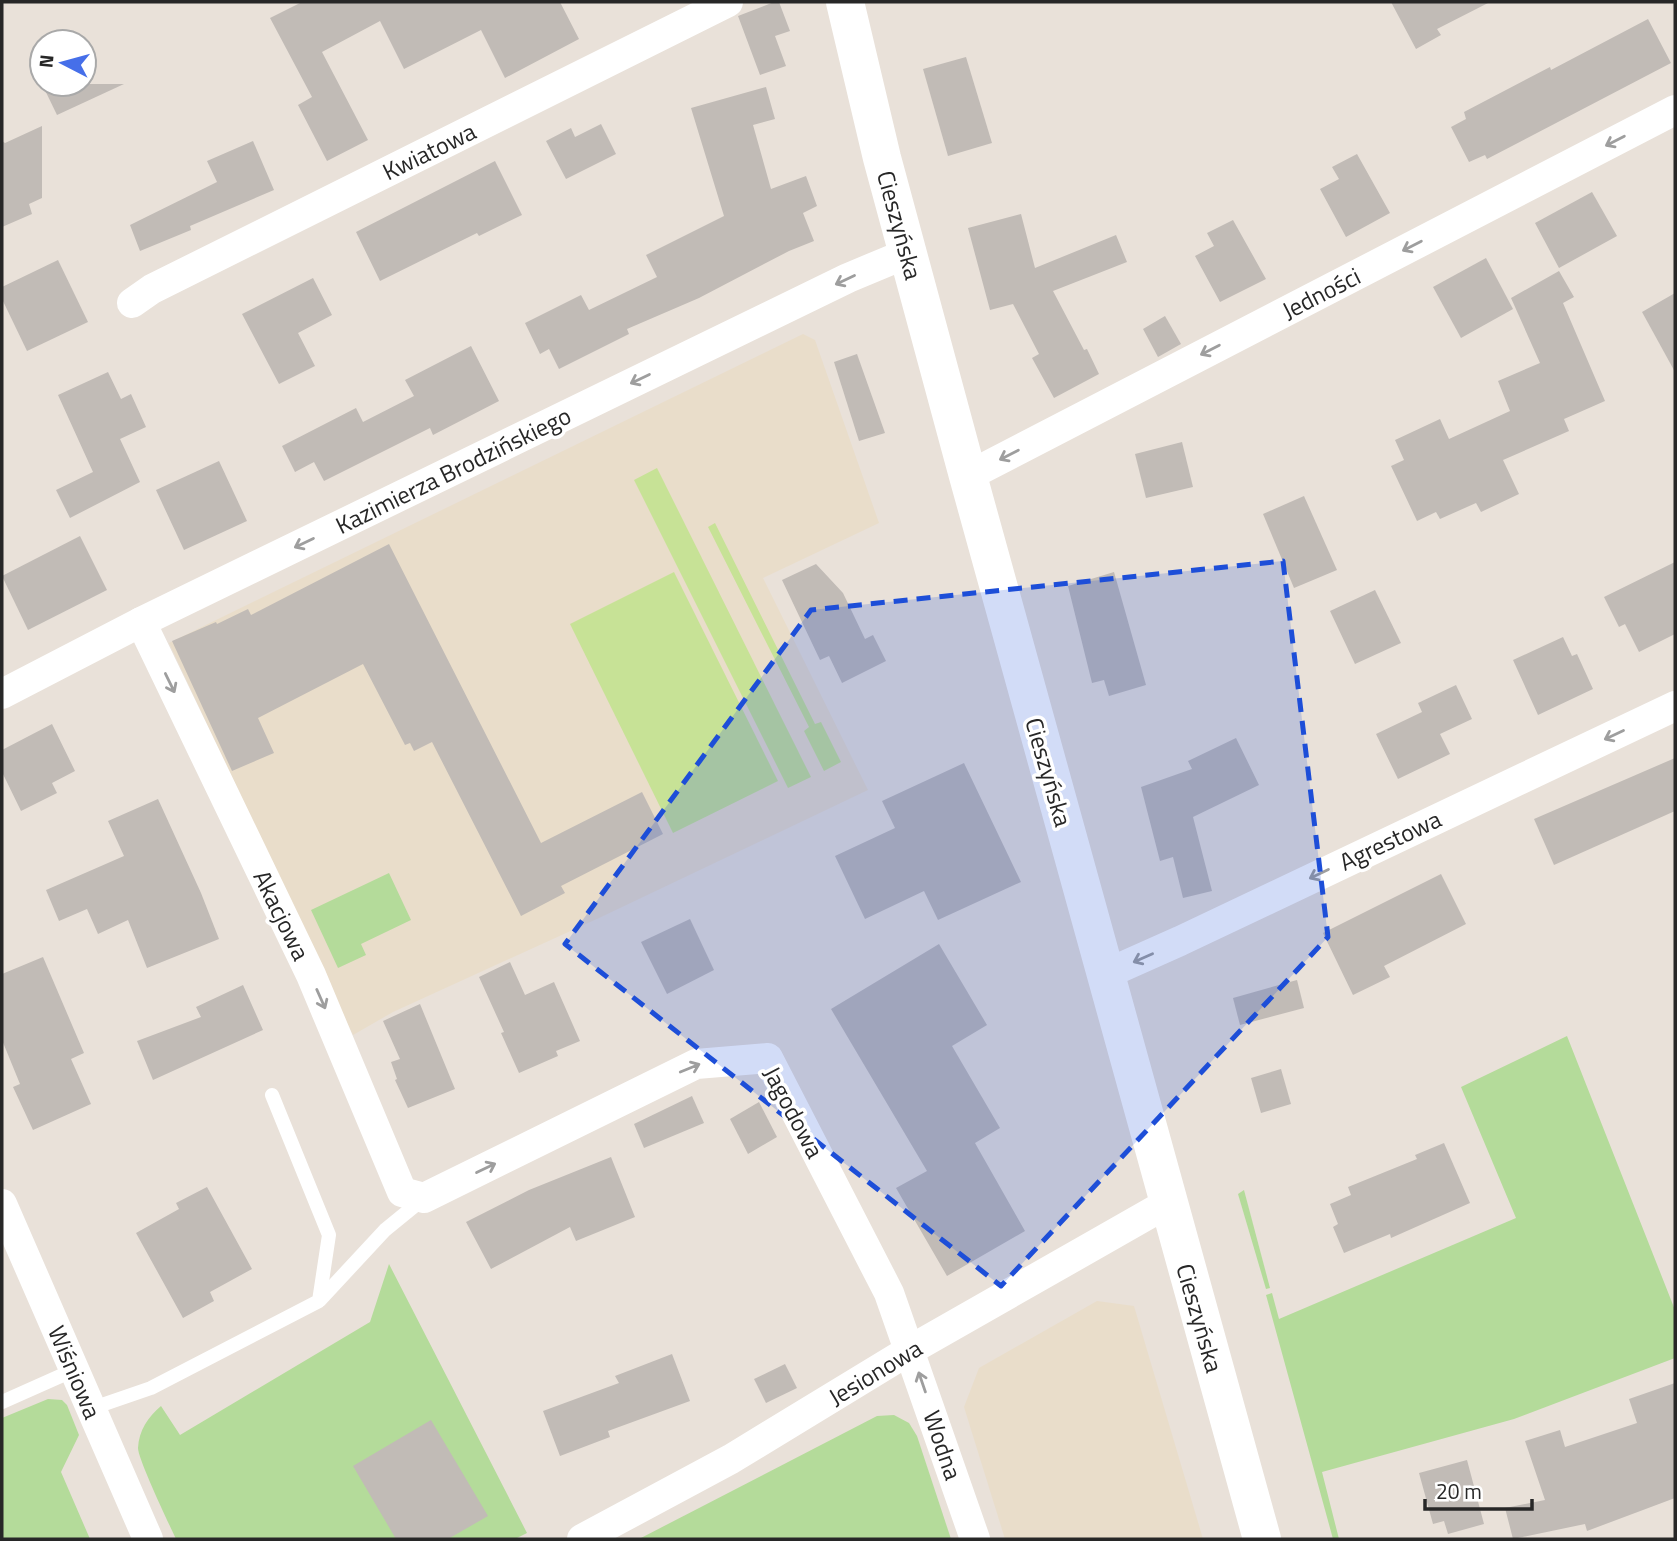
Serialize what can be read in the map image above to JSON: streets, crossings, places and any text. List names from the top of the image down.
{
  "streets": {
    "main road": ["Cieszyńska"],
    "street": [
      "Kwiatowa",
      "Jedności",
      "Kazimierza Brodzińskiego",
      "Agrestowa",
      "Akacjowa",
      "Jagodowa",
      "Wiśniowa",
      "Jesionowa",
      "Wodna"
    ]
  },
  "crossings": [
    ["Cieszyńska", "Jedności"],
    ["Cieszyńska", "Kazimierza Brodzińskiego"],
    ["Cieszyńska", "Agrestowa"],
    ["Cieszyńska", "Jesionowa"],
    ["Kazimierza Brodzińskiego", "Akacjowa"],
    ["Akacjowa", "Jagodowa"],
    ["Jagodowa", "Jesionowa"],
    ["Jagodowa", "Wodna"],
    ["Jesionowa", "Wodna"]
  ],
  "one_way": [
    "Jedności",
    "Kazimierza Brodzińskiego",
    "Agrestowa",
    "Akacjowa",
    "Wodna"
  ],
  "scale_bar": "20 m",
  "north": "left"
}
